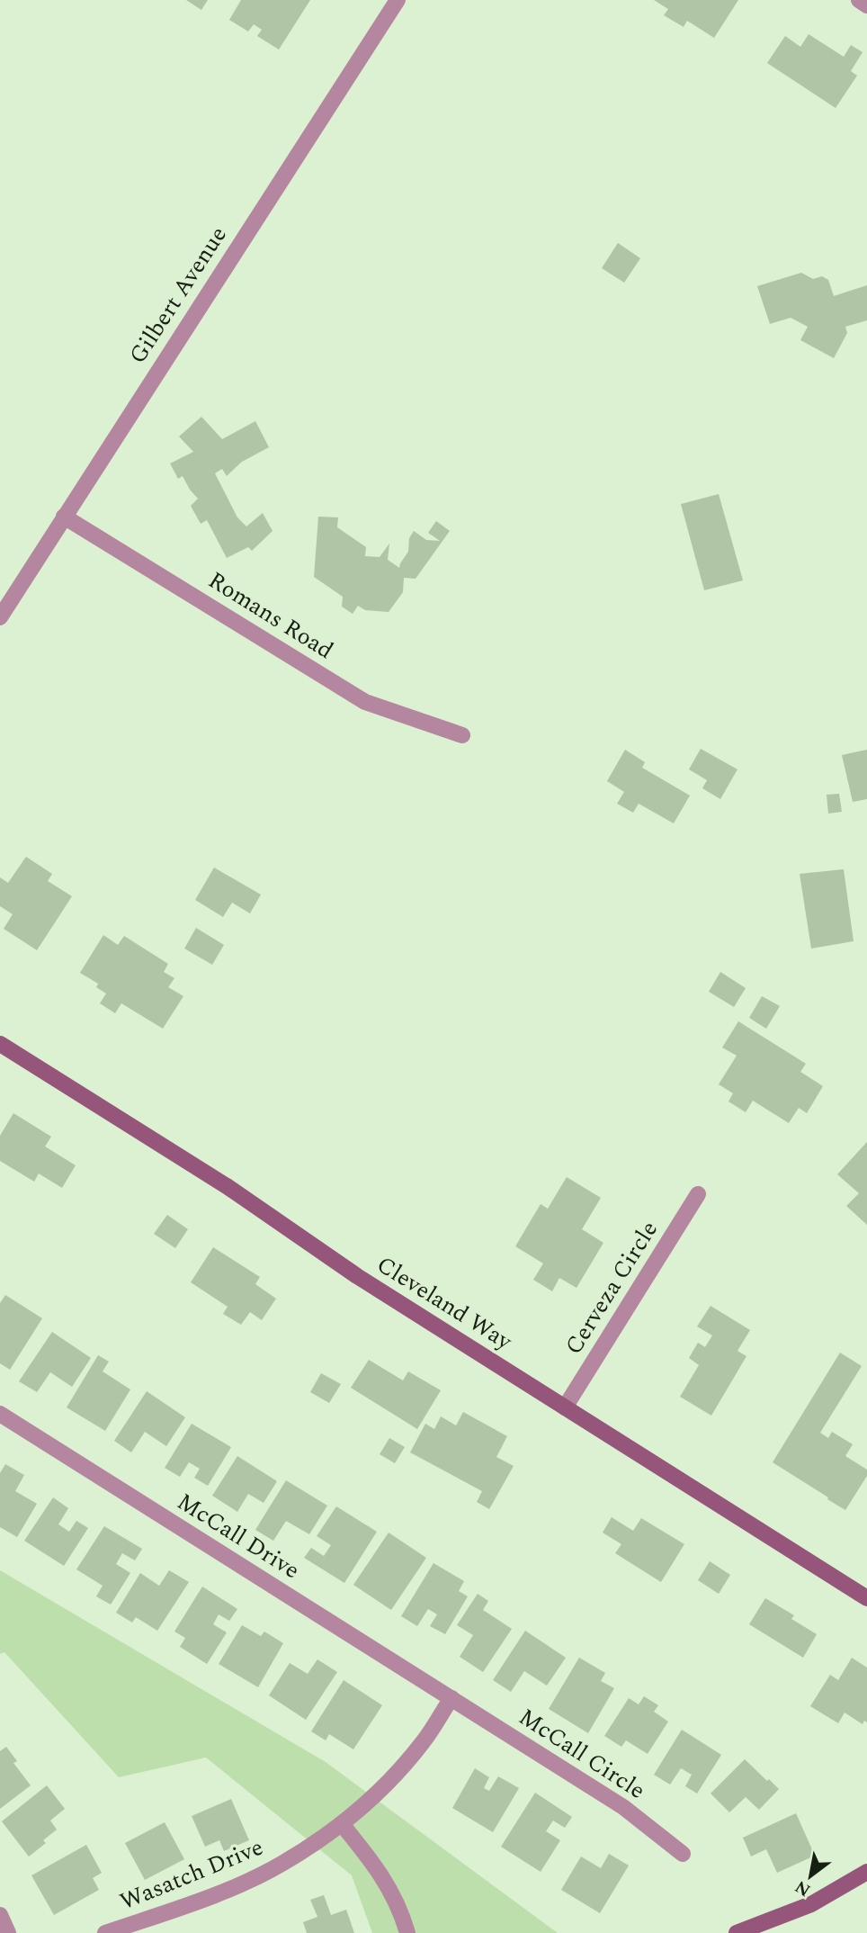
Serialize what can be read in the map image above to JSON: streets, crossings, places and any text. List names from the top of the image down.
{
  "streets": {
    "street": [
      "Gilbert Avenue",
      "Romans Road",
      "Cerveza Circle",
      "Cleveland Way",
      "McCall Drive",
      "McCall Circle",
      "Wasatch Drive"
    ]
  },
  "crossings": [
    ["Gilbert Avenue", "Romans Road"],
    ["Cerveza Circle", "Cleveland Way"],
    ["McCall Drive", "McCall Circle"],
    ["McCall Drive", "Wasatch Drive"],
    ["McCall Circle", "Wasatch Drive"]
  ],
  "north": "bottom left"
}
